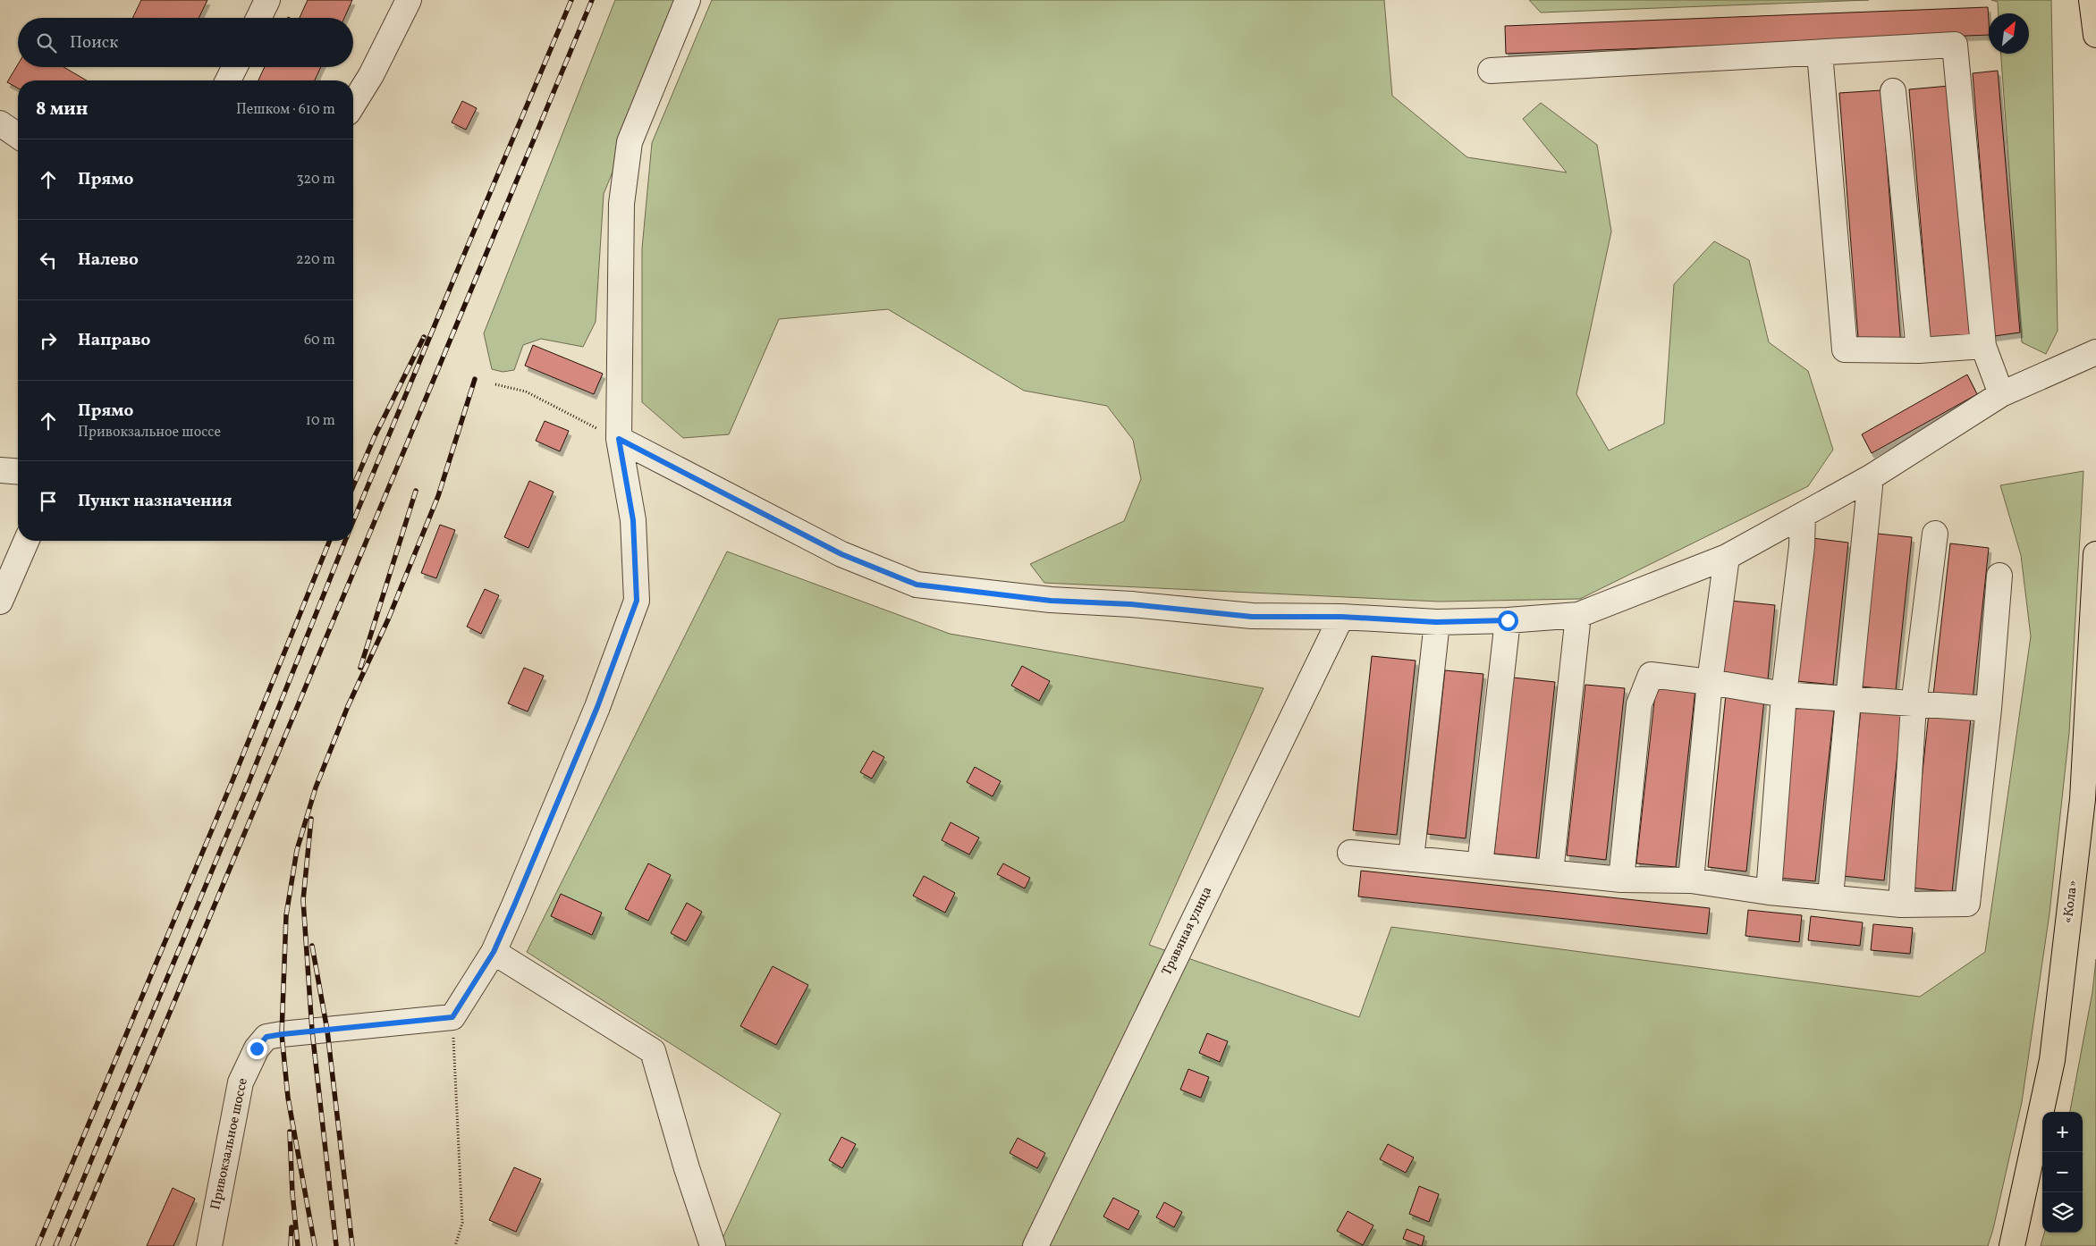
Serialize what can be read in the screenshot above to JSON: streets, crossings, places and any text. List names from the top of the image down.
{
  "streets": {
    "highway": ["«Кола»"],
    "street": ["Травяная улица", "Привокзальное шоссе"]
  },
  "north": "top right",
  "page": {
    "search": "Поиск",
    "heading": ["8 мин", "Пешком · 610 m"],
    "list": [
      ["Прямо", "320 m"],
      ["Налево", "220 m"],
      ["Направо", "60 m"],
      ["Прямо", "Привокзальное шоссе", "10 m"],
      "Пункт назначения"
    ],
    "map_buttons": ["+", "−"]
  }
}
